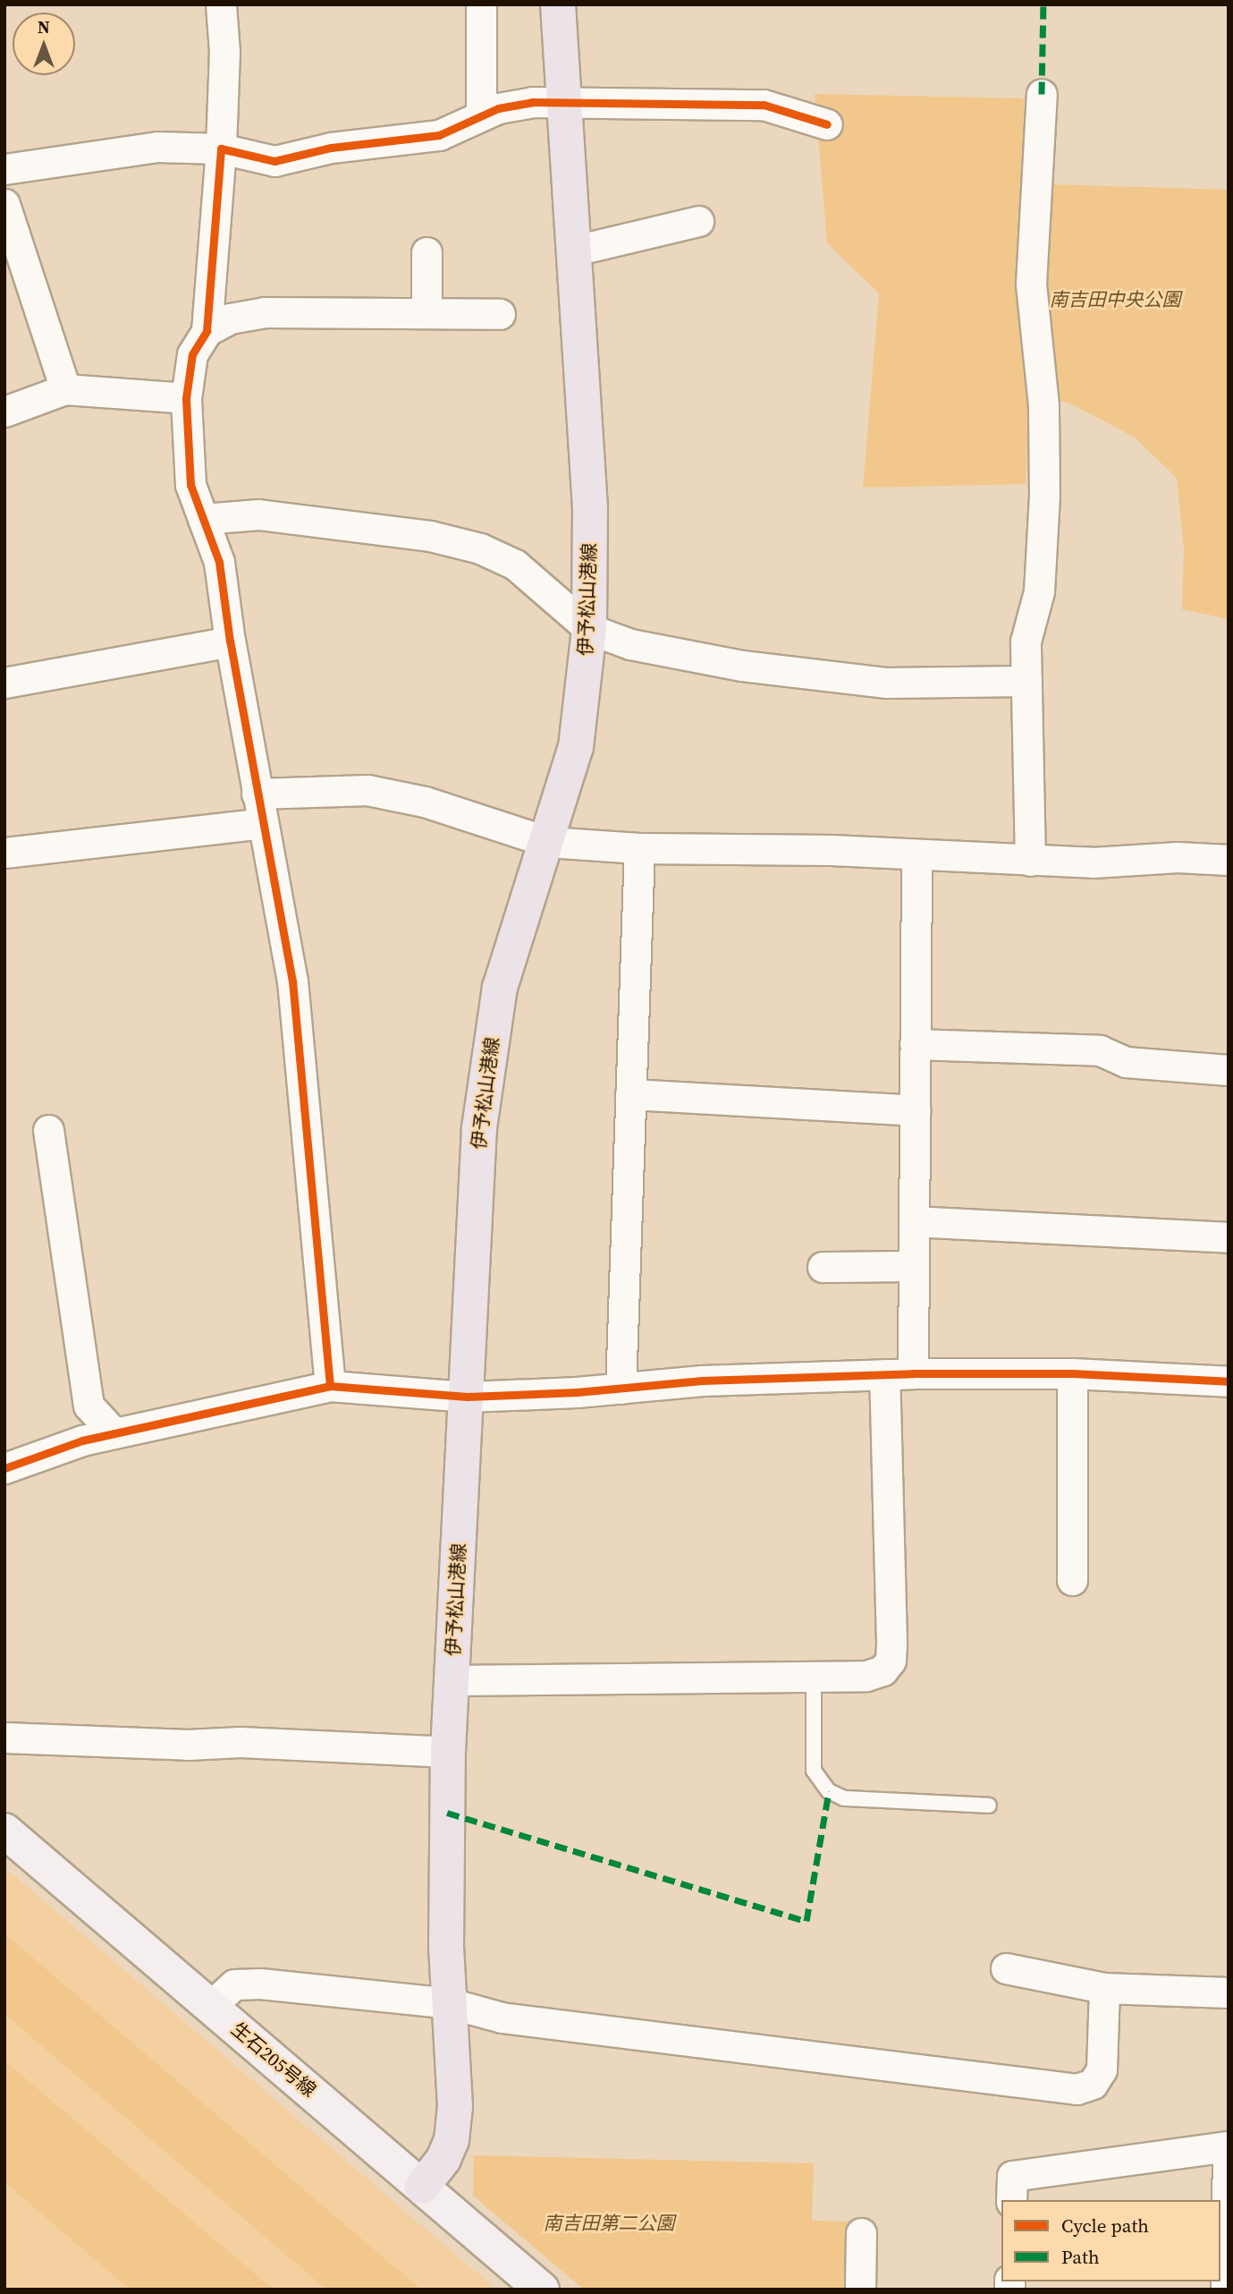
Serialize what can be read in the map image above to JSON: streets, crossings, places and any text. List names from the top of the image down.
{
  "streets": {
    "main road": ["伊予松山港線"],
    "street": ["生石205号線"]
  },
  "crossings": [
    ["伊予松山港線", "生石205号線"]
  ],
  "parks": ["南吉田中央公園", "南吉田第二公園"],
  "legend": ["Cycle path", "Path"],
  "north": "top"
}
